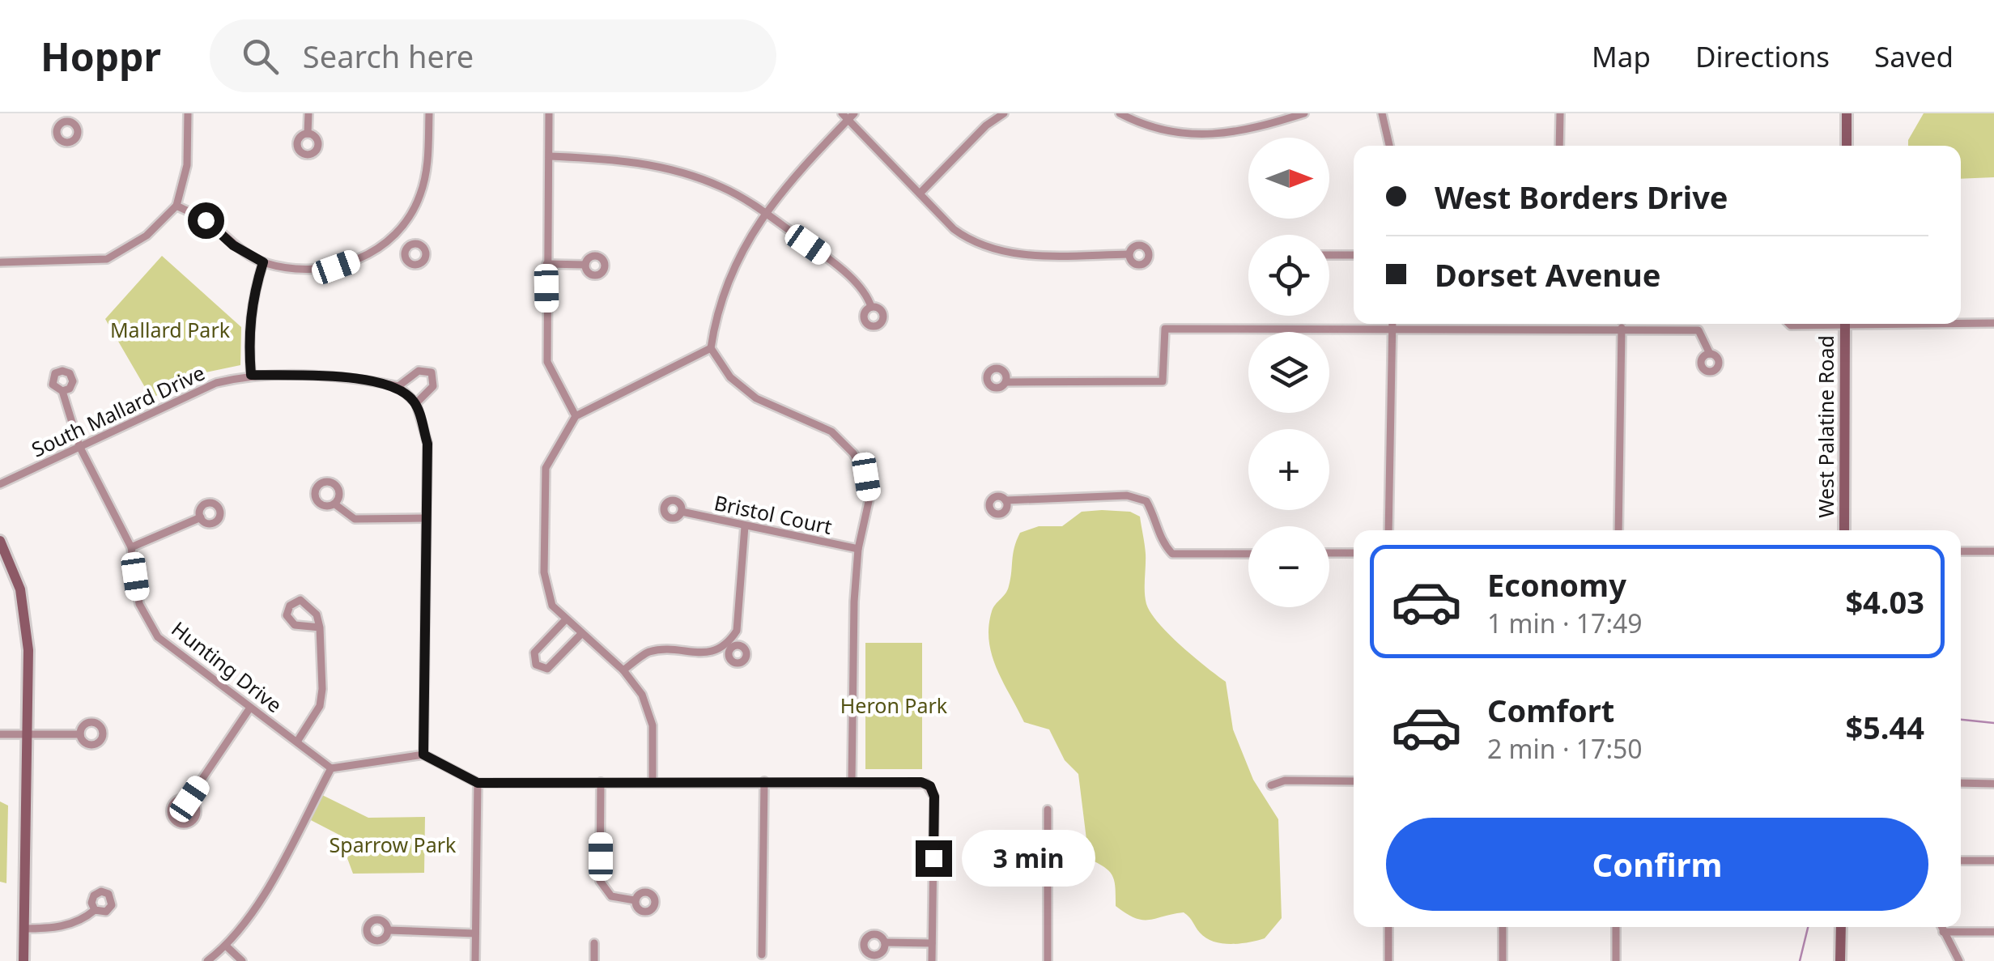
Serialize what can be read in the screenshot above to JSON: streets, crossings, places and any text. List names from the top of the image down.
{
  "streets": {
    "main road": ["West Palatine Road"],
    "street": ["South Mallard Drive", "Bristol Court", "Hunting Drive"]
  },
  "crossings": [
    ["South Mallard Drive", "Hunting Drive"]
  ],
  "parks": ["Mallard Park", "Heron Park", "Sparrow Park"],
  "north": "right",
  "page": {
    "header": "Hoppr",
    "search": "Search here",
    "nav": ["Map", "Directions", "Saved"],
    "map_buttons": ["+", "−"],
    "banner": ["West Borders Drive", "Dorset Avenue"],
    "list": [
      {
        "name": "Economy",
        "note": "1 min · 17:49",
        "value": "$4.03"
      },
      {
        "name": "Comfort",
        "note": "2 min · 17:50",
        "value": "$5.44"
      }
    ],
    "buttons": "Confirm",
    "bubble": "3 min"
  }
}
